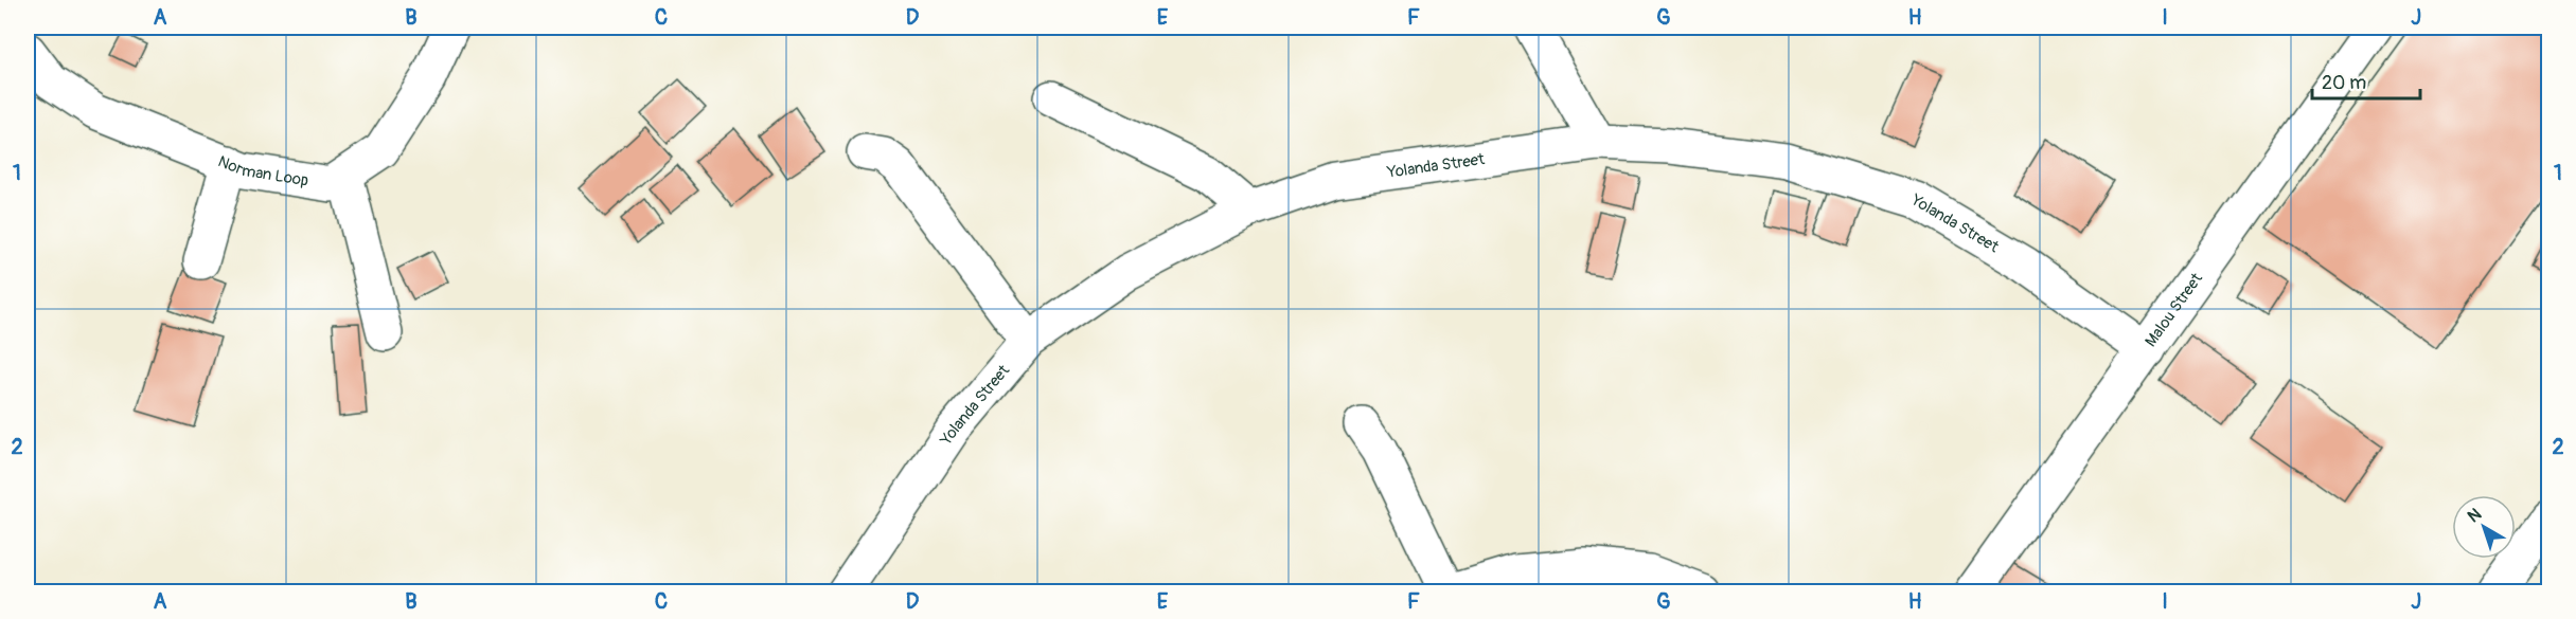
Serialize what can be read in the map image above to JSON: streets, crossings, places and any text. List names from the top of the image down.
{
  "streets": {
    "street": ["Yolanda Street", "Norman Loop", "Malou Street"]
  },
  "crossings": [
    ["Yolanda Street", "Malou Street"]
  ],
  "scale_bar": "20 m",
  "north": "top left",
  "grid": {
    "columns": [
      "A",
      "B",
      "C",
      "D",
      "E",
      "F",
      "G",
      "H",
      "I",
      "J"
    ],
    "rows": ["1", "2"]
  }
}
